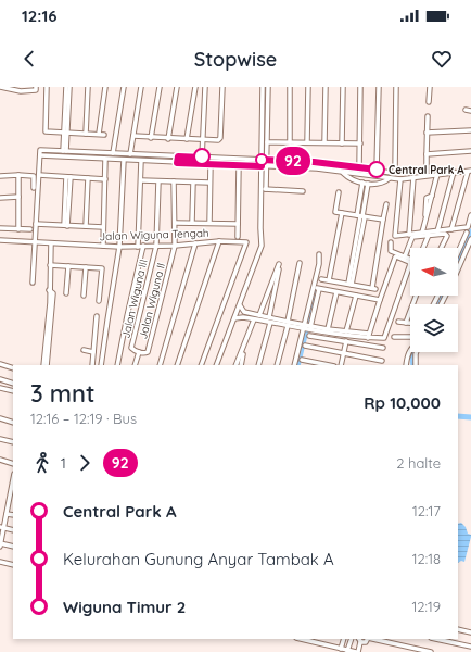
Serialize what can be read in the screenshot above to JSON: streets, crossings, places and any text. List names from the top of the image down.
{
  "streets": {
    "street": ["Jalan Wiguna Tengah", "Jalan Wiguna III", "Jalan Wiguna II"]
  },
  "crossings": [
    ["Jalan Wiguna Tengah", "Jalan Wiguna III"],
    ["Jalan Wiguna Tengah", "Jalan Wiguna II"],
    ["Jalan Wiguna III", "Jalan Wiguna II"]
  ],
  "places": ["Central Park A"],
  "lines": ["bus line 92"],
  "north": "left",
  "page": {
    "status": "12:16",
    "header": "Stopwise",
    "on_map": "92",
    "heading": ["3 mnt", "12:16 – 12:19 · Bus", "Rp 10,000"],
    "legs": ["1", "92", "2 halte"],
    "list": [
      {
        "name": "Central Park A",
        "value": "12:17"
      },
      {
        "name": "Kelurahan Gunung Anyar Tambak A",
        "value": "12:18"
      },
      {
        "name": "Wiguna Timur 2",
        "value": "12:19"
      }
    ]
  }
}
